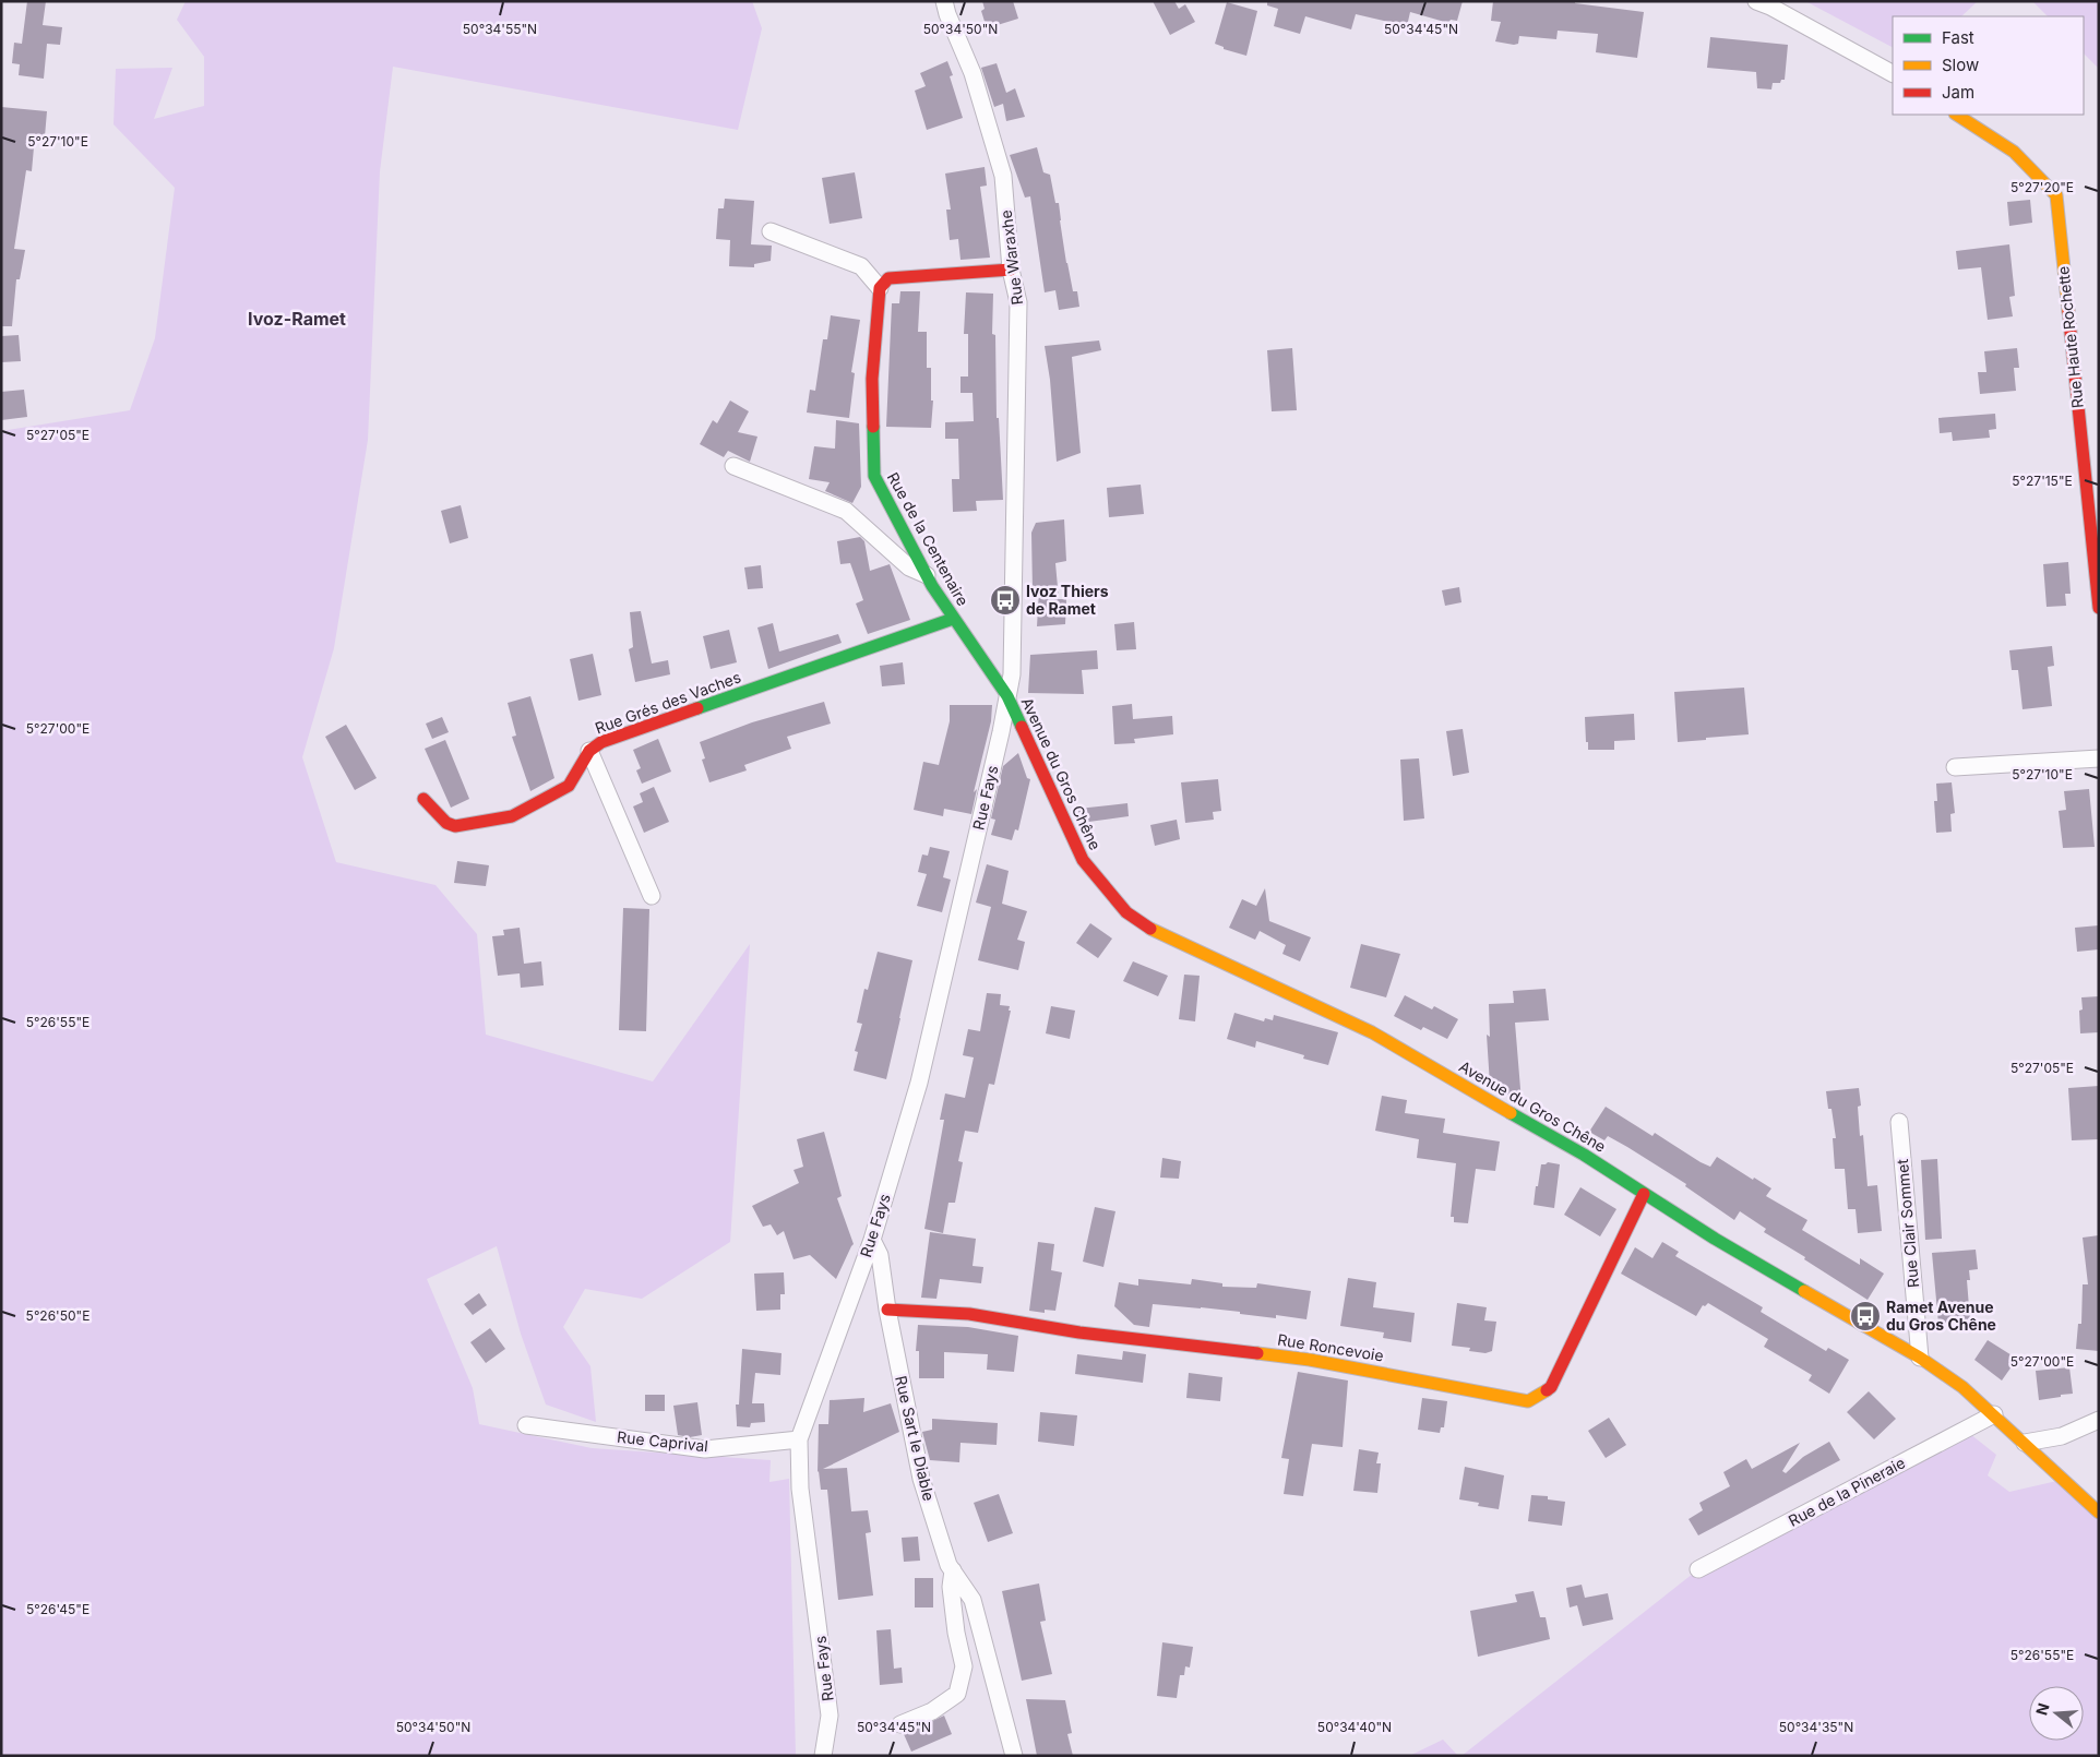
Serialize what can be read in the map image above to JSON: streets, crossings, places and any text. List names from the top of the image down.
{
  "streets": {
    "street": [
      "Rue Waraxhe",
      "Rue Haute Rochette",
      "Rue de la Centenaire",
      "Rue Grés des Vaches",
      "Avenue du Gros Chêne",
      "Rue Fays",
      "Rue Clair Sommet",
      "Rue Roncevoie",
      "Rue Sart le Diable",
      "Rue Caprival",
      "Rue de la Pineraie"
    ]
  },
  "crossings": [
    ["Rue Waraxhe", "Rue de la Centenaire"],
    ["Rue Waraxhe", "Avenue du Gros Chêne"],
    ["Rue Waraxhe", "Rue Fays"],
    ["Rue de la Centenaire", "Rue Grés des Vaches"],
    ["Rue de la Centenaire", "Avenue du Gros Chêne"],
    ["Rue de la Centenaire", "Rue Fays"],
    ["Avenue du Gros Chêne", "Rue Fays"],
    ["Avenue du Gros Chêne", "Rue Clair Sommet"],
    ["Avenue du Gros Chêne", "Rue Roncevoie"],
    ["Avenue du Gros Chêne", "Rue de la Pineraie"],
    ["Rue Fays", "Rue Sart le Diable"],
    ["Rue Fays", "Rue Caprival"],
    ["Rue Roncevoie", "Rue Sart le Diable"]
  ],
  "districts": ["Ivoz-Ramet"],
  "places": {
    "bus stop": ["Ivoz Thiers de Ramet", "Ramet Avenue du Gros Chêne"]
  },
  "legend": ["Fast", "Slow", "Jam"],
  "north": "left",
  "coordinates": [
    "50°34'55\"N",
    "50°34'50\"N",
    "50°34'45\"N",
    "5°27'10\"E",
    "5°27'20\"E",
    "5°27'05\"E",
    "5°27'15\"E",
    "5°27'00\"E",
    "5°26'55\"E",
    "5°26'50\"E",
    "5°26'45\"E",
    "50°34'40\"N",
    "50°34'35\"N"
  ]
}
